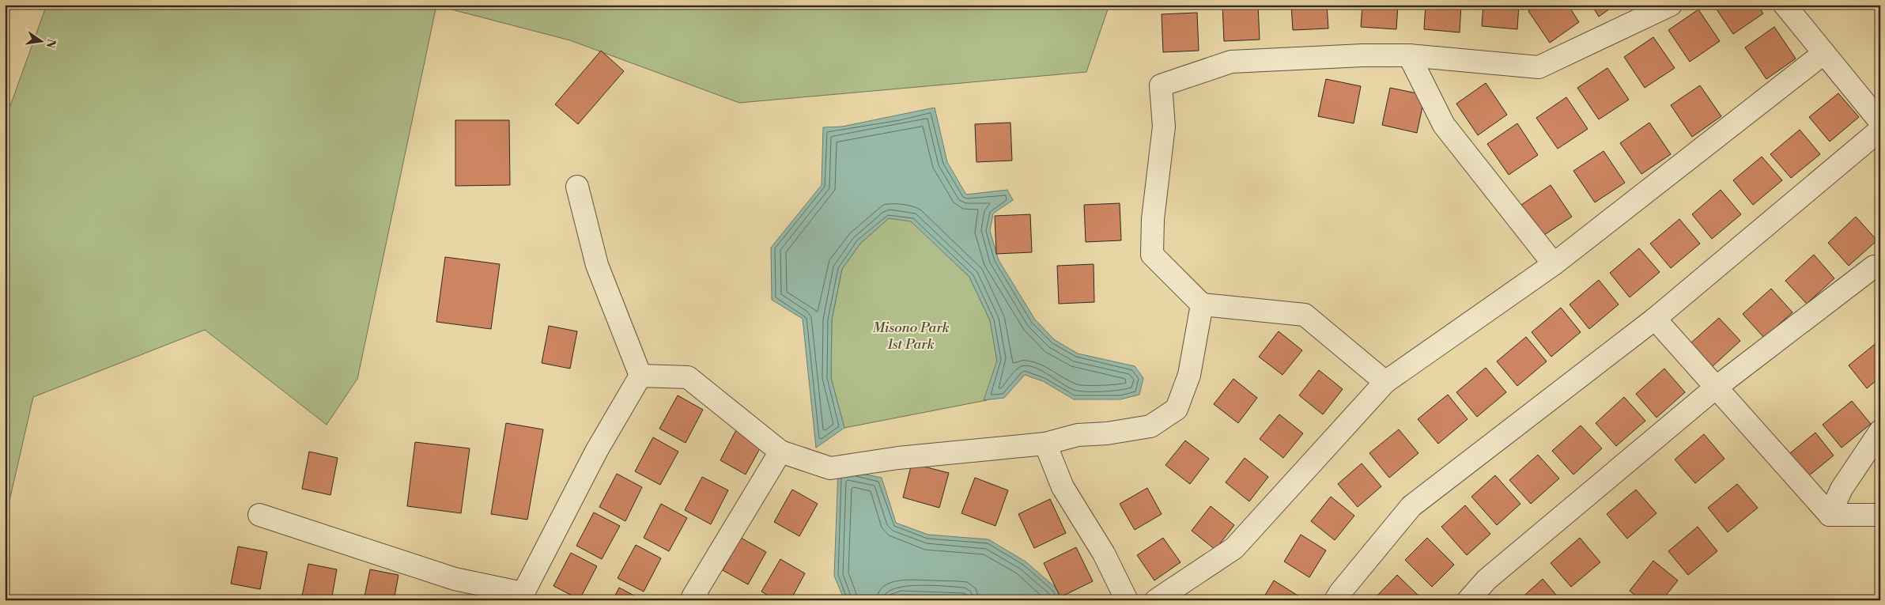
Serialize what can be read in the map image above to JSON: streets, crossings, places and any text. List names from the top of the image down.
{
  "parks": ["Misono Park 1st Park"],
  "north": "right"
}
